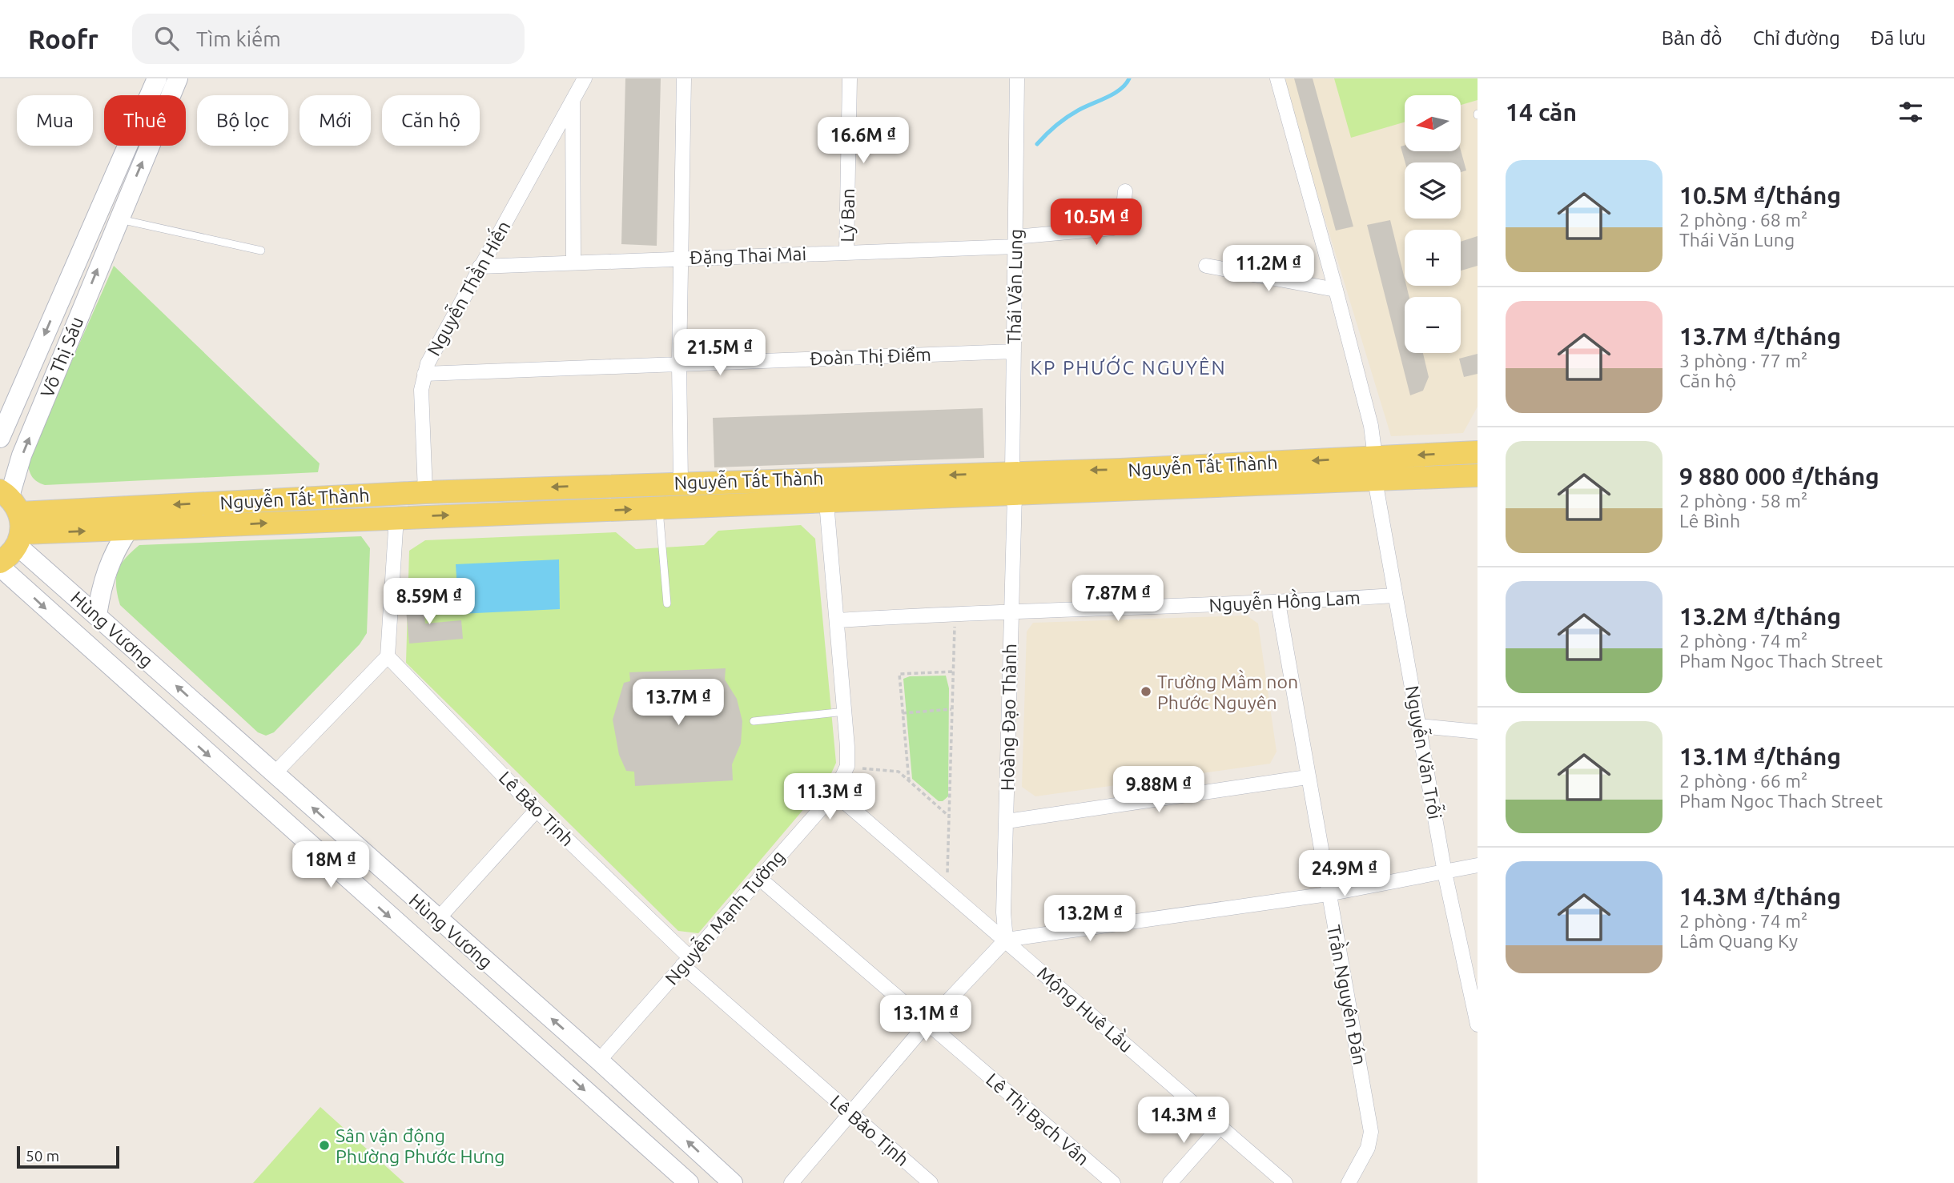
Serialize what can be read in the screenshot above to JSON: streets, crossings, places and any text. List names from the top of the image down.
{
  "streets": {
    "main road": ["Võ Thị Sáu", "Nguyễn Tất Thành", "Hùng Vương"],
    "street": [
      "Lý Ban",
      "Đặng Thai Mai",
      "Thái Văn Lung",
      "Nguyễn Thần Hiến",
      "Đoàn Thị Điểm",
      "Nguyễn Hồng Lam",
      "Hoàng Đạo Thành",
      "Nguyễn Văn Trỗi",
      "Lê Bảo Tịnh",
      "Nguyễn Mạnh Tường",
      "Trần Nguyên Đán",
      "Mộng Huê Lầu",
      "Lê Thị Bạch Vân"
    ]
  },
  "crossings": [
    ["Lý Ban", "Đặng Thai Mai"],
    ["Đặng Thai Mai", "Thái Văn Lung"],
    ["Đặng Thai Mai", "Nguyễn Thần Hiến"],
    ["Thái Văn Lung", "Đoàn Thị Điểm"],
    ["Thái Văn Lung", "Nguyễn Tất Thành"],
    ["Thái Văn Lung", "Hoàng Đạo Thành"],
    ["Nguyễn Thần Hiến", "Đoàn Thị Điểm"],
    ["Nguyễn Thần Hiến", "Nguyễn Tất Thành"],
    ["Võ Thị Sáu", "Nguyễn Tất Thành"],
    ["Võ Thị Sáu", "Hùng Vương"],
    ["Nguyễn Tất Thành", "Hùng Vương"],
    ["Nguyễn Tất Thành", "Hoàng Đạo Thành"],
    ["Nguyễn Tất Thành", "Nguyễn Văn Trỗi"],
    ["Nguyễn Tất Thành", "Nguyễn Mạnh Tường"],
    ["Nguyễn Hồng Lam", "Hoàng Đạo Thành"],
    ["Nguyễn Hồng Lam", "Nguyễn Văn Trỗi"],
    ["Nguyễn Hồng Lam", "Nguyễn Mạnh Tường"],
    ["Nguyễn Hồng Lam", "Trần Nguyên Đán"],
    ["Hùng Vương", "Nguyễn Mạnh Tường"],
    ["Hoàng Đạo Thành", "Mộng Huê Lầu"],
    ["Lê Bảo Tịnh", "Nguyễn Mạnh Tường"],
    ["Nguyễn Mạnh Tường", "Mộng Huê Lầu"],
    ["Nguyễn Mạnh Tường", "Lê Thị Bạch Vân"]
  ],
  "districts": ["KP PHƯỚC NGUYÊN"],
  "places": ["Trường Mầm non Phước Nguyên", "Sân vận động Phường Phước Hưng"],
  "scale_bar": "50 m",
  "north": "left",
  "page": {
    "header": "Roofr",
    "search": "Tìm kiếm",
    "nav": ["Bản đồ", "Chỉ đường", "Đã lưu"],
    "heading": "14 căn",
    "map_buttons": ["+", "−"],
    "chip": [
      "Mua",
      "Thuê",
      "Bộ lọc",
      "Mới",
      "Căn hộ"
    ],
    "price": [
      "16.6M ₫",
      "10.5M ₫",
      "11.2M ₫",
      "21.5M ₫",
      "7.87M ₫",
      "8.59M ₫",
      "13.7M ₫",
      "9.88M ₫",
      "11.3M ₫",
      "18M ₫",
      "24.9M ₫",
      "13.2M ₫",
      "13.1M ₫",
      "14.3M ₫"
    ],
    "list": [
      {
        "name": "10.5M ₫/tháng",
        "note": "2 phòng · 68 m² · Thái Văn Lung"
      },
      {
        "name": "13.7M ₫/tháng",
        "note": "3 phòng · 77 m² · Căn hộ"
      },
      {
        "name": "9 880 000 ₫/tháng",
        "note": "2 phòng · 58 m² · Lê Bình"
      },
      {
        "name": "13.2M ₫/tháng",
        "note": "2 phòng · 74 m² · Pham Ngoc Thach Street"
      },
      {
        "name": "13.1M ₫/tháng",
        "note": "2 phòng · 66 m² · Pham Ngoc Thach Street"
      },
      {
        "name": "14.3M ₫/tháng",
        "note": "2 phòng · 74 m² · Lâm Quang Ky"
      }
    ],
    "scale": "50 m"
  }
}
